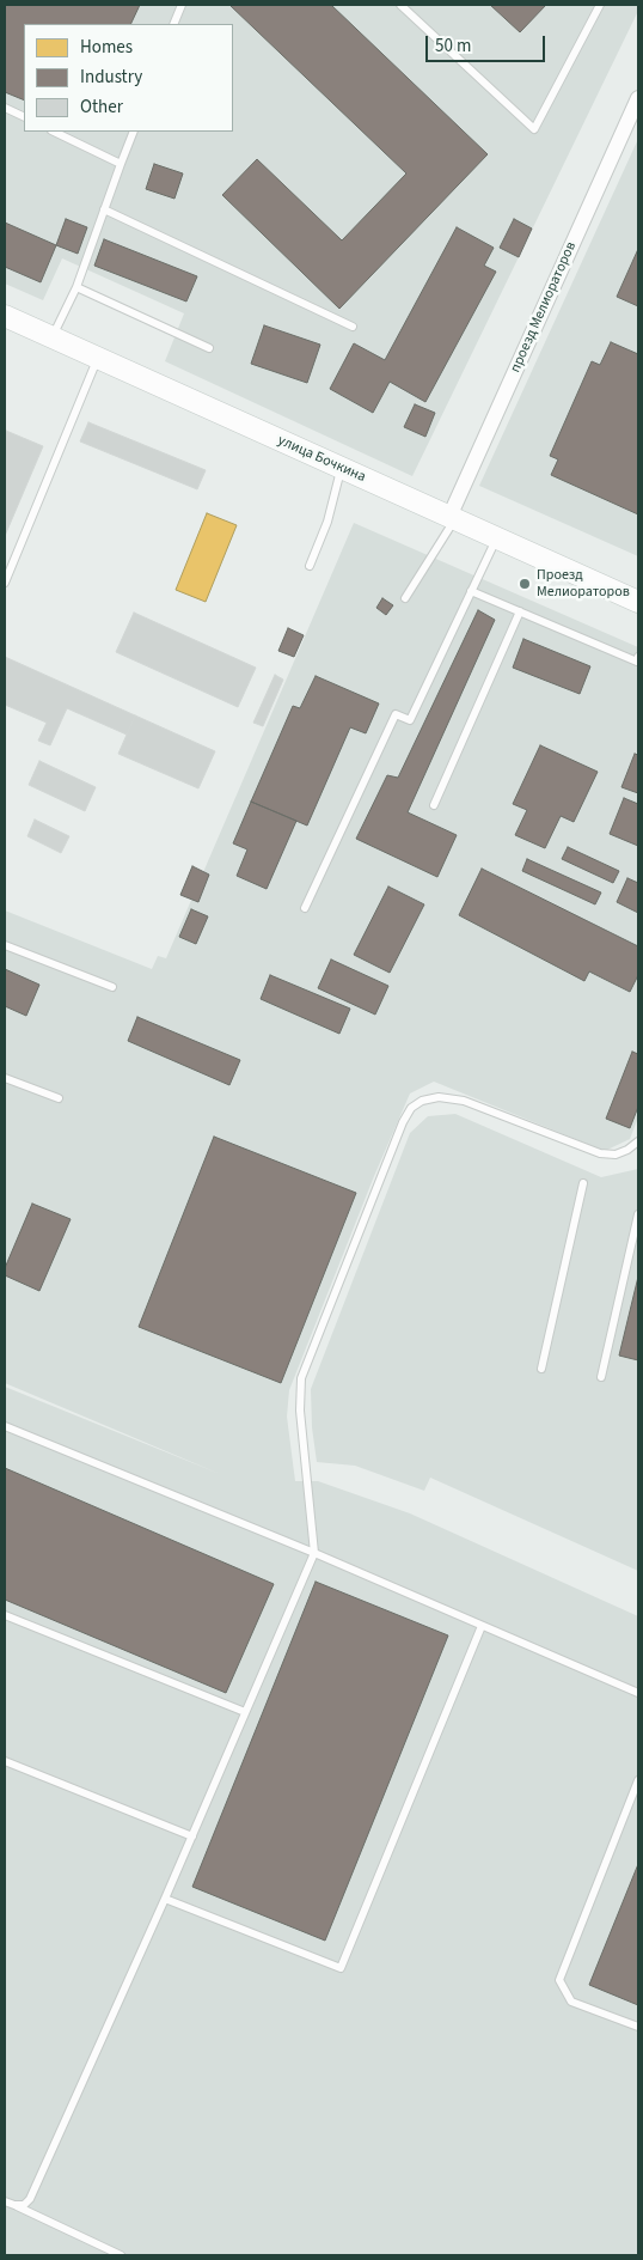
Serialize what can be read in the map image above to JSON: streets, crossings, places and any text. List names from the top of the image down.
{
  "streets": {
    "street": ["проезд Мелиораторов", "улица Бочкина"]
  },
  "crossings": [
    ["проезд Мелиораторов", "улица Бочкина"]
  ],
  "places": ["Проезд Мелиораторов"],
  "legend": ["Homes", "Industry", "Other"],
  "scale_bar": "50 m"
}
